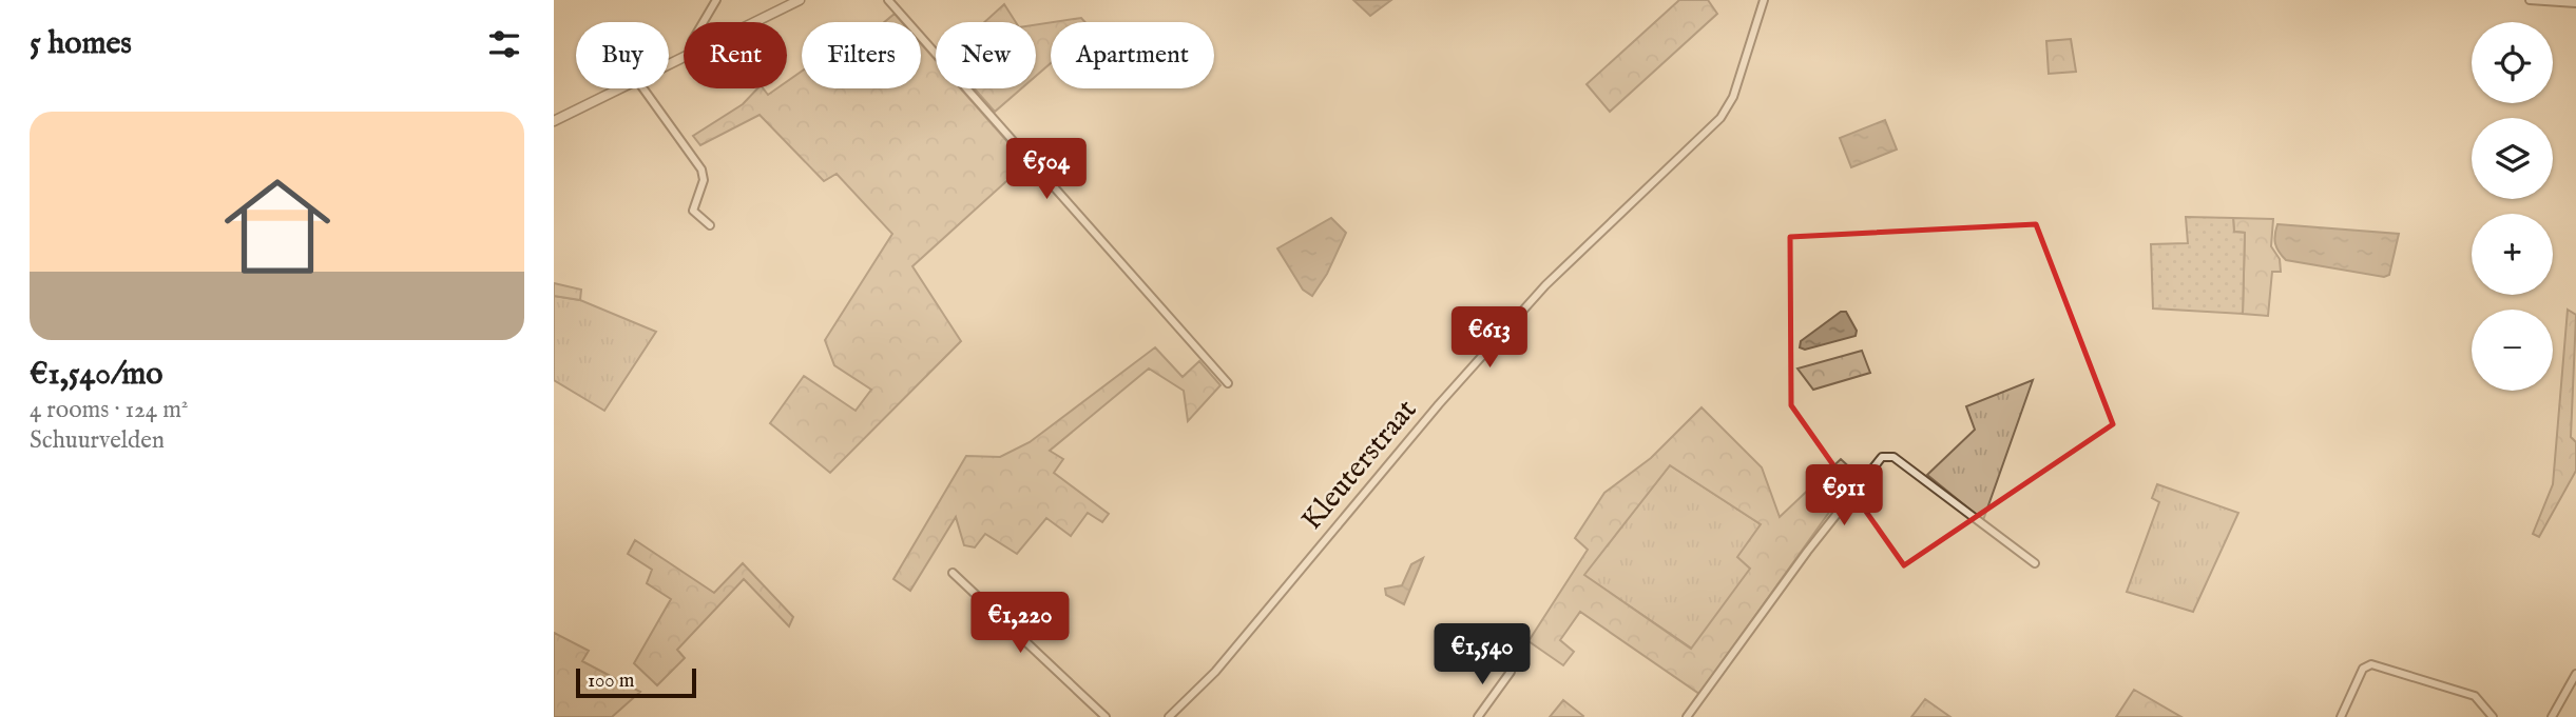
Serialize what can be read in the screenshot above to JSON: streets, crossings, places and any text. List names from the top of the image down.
{
  "streets": {
    "street": ["Kleuterstraat"]
  },
  "scale_bar": "100 m",
  "page": {
    "heading": "5 homes",
    "map_buttons": ["+", "−"],
    "chip": [
      "Buy",
      "Rent",
      "Filters",
      "New",
      "Apartment"
    ],
    "list": [
      {
        "name": "€1,540/mo",
        "note": "4 rooms · 124 m² · Schuurvelden"
      }
    ],
    "price": [
      "€504",
      "€613",
      "€911",
      "€1,220",
      "€1,540"
    ],
    "scale": "100 m"
  }
}
